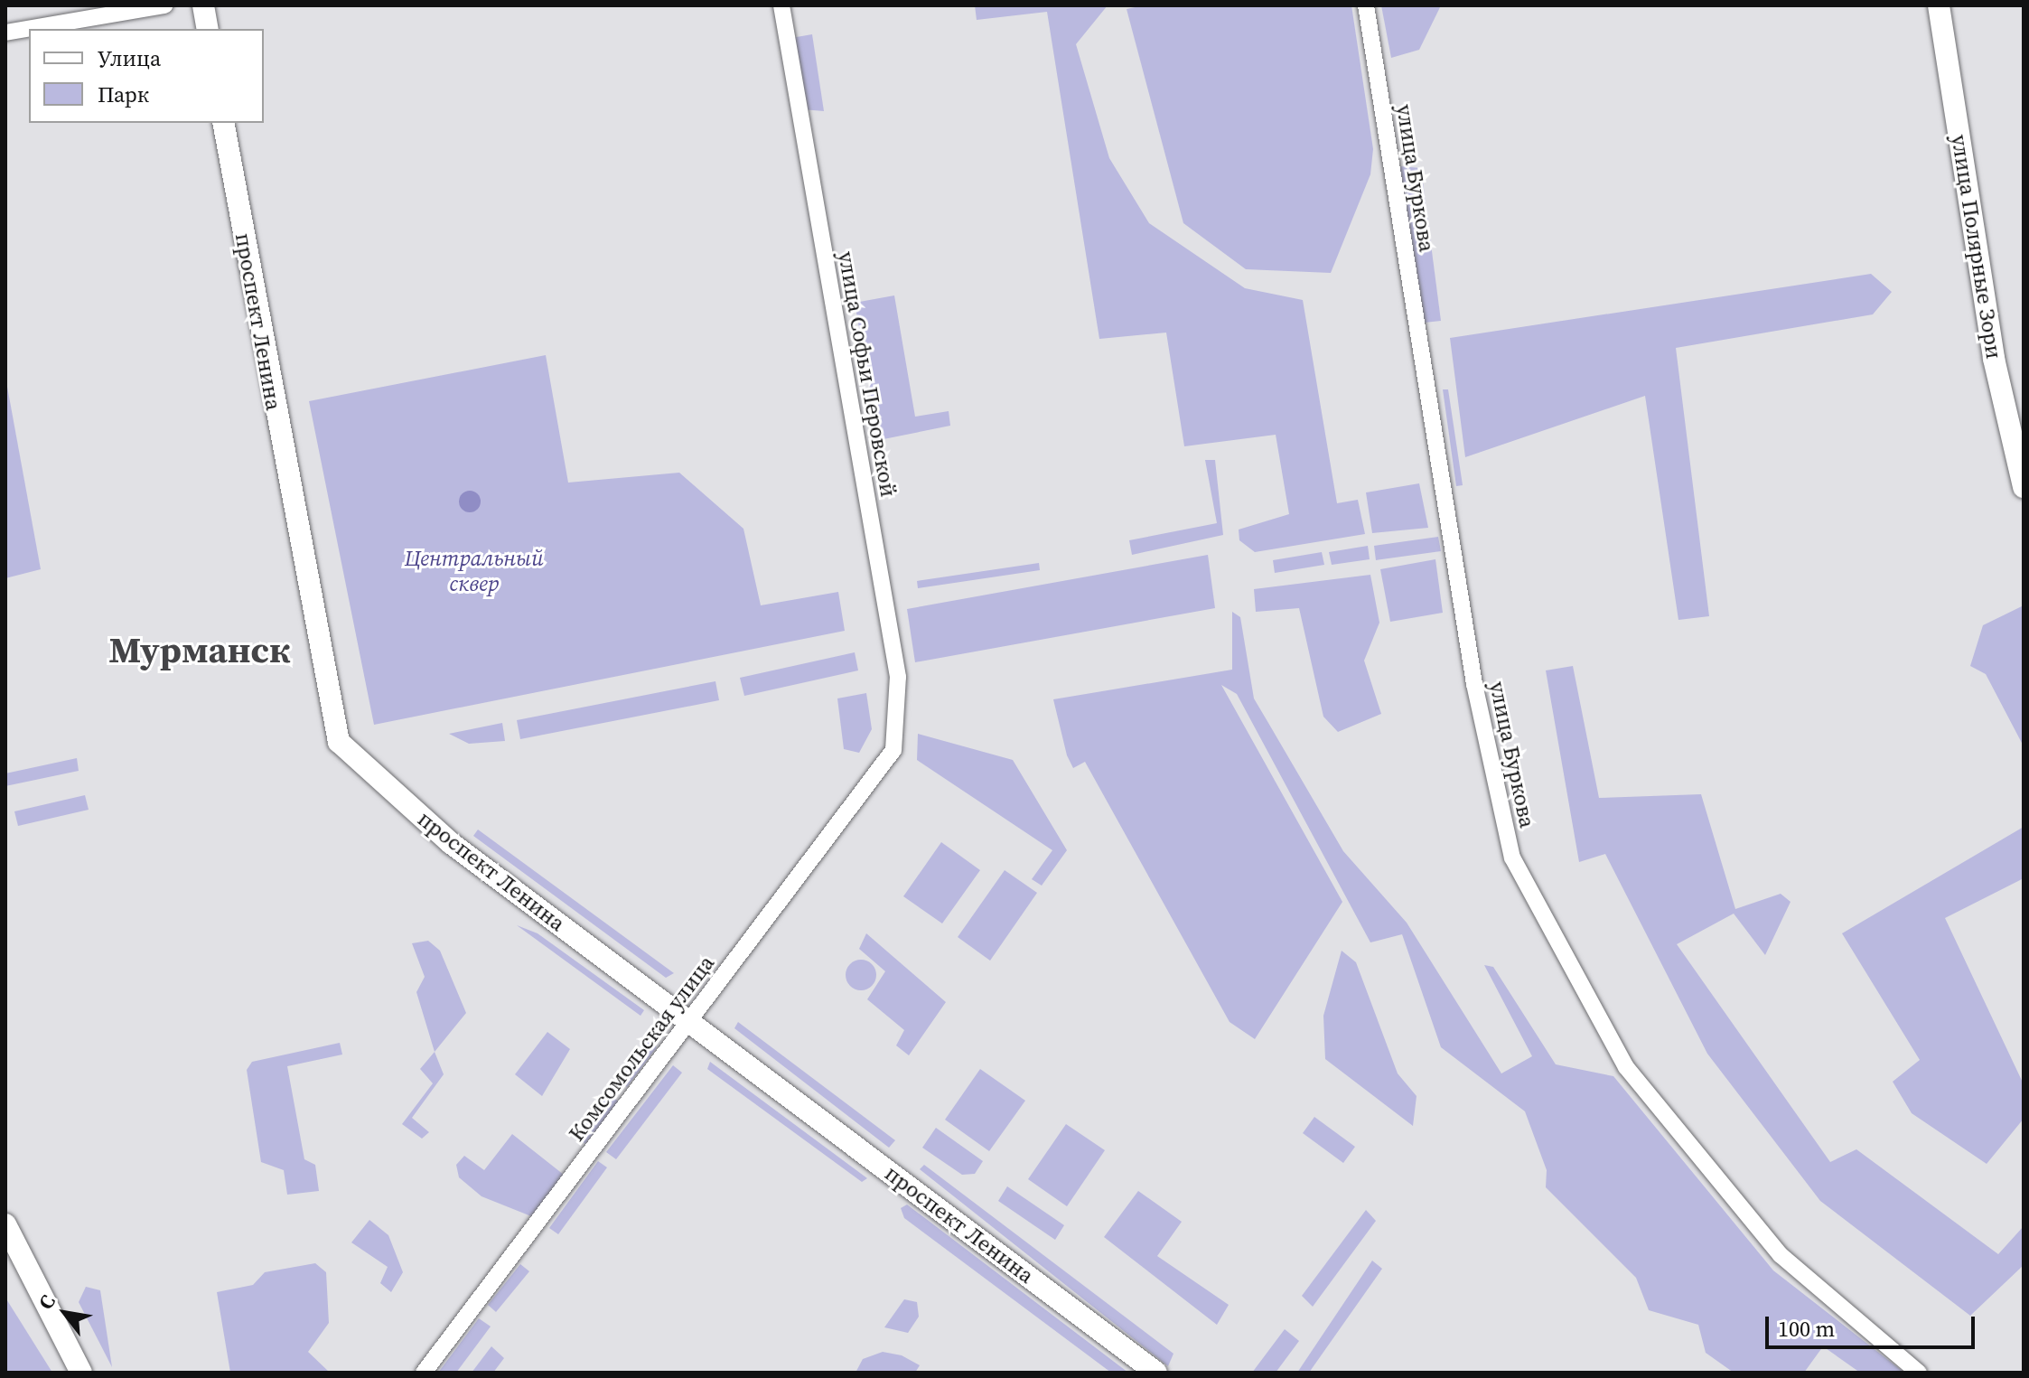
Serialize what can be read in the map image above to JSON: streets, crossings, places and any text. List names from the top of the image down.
{
  "streets": {
    "main road": ["улица Полярные Зори", "проспект Ленина"],
    "street": ["улица Буркова", "улица Софьи Перовской", "Комсомольская улица"]
  },
  "crossings": [
    ["проспект Ленина", "Комсомольская улица"],
    ["улица Софьи Перовской", "Комсомольская улица"]
  ],
  "districts": ["Мурманск"],
  "parks": ["Центральный сквер"],
  "legend": ["Улица", "Парк"],
  "scale_bar": "100 m",
  "north": "top left"
}
